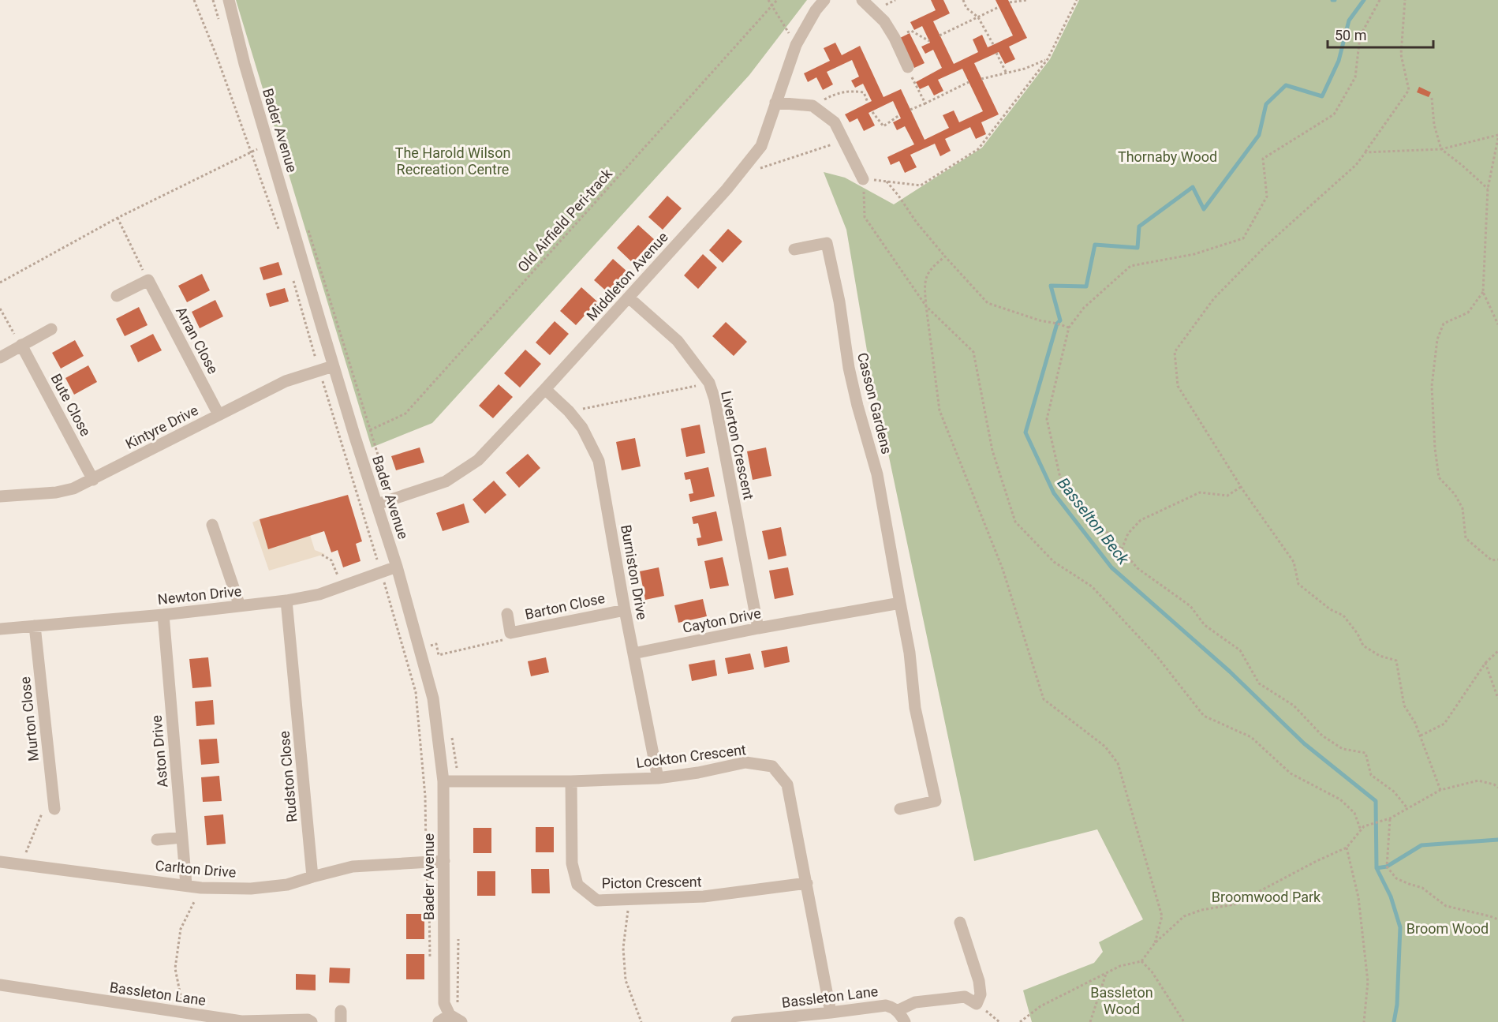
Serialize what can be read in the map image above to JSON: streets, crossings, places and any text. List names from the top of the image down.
{
  "streets": {
    "street": [
      "Bader Avenue",
      "Middleton Avenue",
      "Arran Close",
      "Casson Gardens",
      "Bute Close",
      "Kintyre Drive",
      "Liverton Crescent",
      "Burniston Drive",
      "Newton Drive",
      "Barton Close",
      "Cayton Drive",
      "Murton Close",
      "Aston Drive",
      "Lockton Crescent",
      "Rudston Close",
      "Carlton Drive",
      "Picton Crescent",
      "Bassleton Lane"
    ],
    "path": ["Old Airfield Peri-track"]
  },
  "crossings": [
    ["Bader Avenue", "Old Airfield Peri-track"],
    ["Bader Avenue", "Middleton Avenue"],
    ["Bader Avenue", "Kintyre Drive"],
    ["Bader Avenue", "Newton Drive"],
    ["Bader Avenue", "Barton Close"],
    ["Bader Avenue", "Lockton Crescent"],
    ["Bader Avenue", "Carlton Drive"],
    ["Middleton Avenue", "Liverton Crescent"],
    ["Middleton Avenue", "Burniston Drive"],
    ["Arran Close", "Kintyre Drive"],
    ["Casson Gardens", "Cayton Drive"],
    ["Bute Close", "Kintyre Drive"],
    ["Liverton Crescent", "Cayton Drive"],
    ["Burniston Drive", "Barton Close"],
    ["Burniston Drive", "Cayton Drive"],
    ["Burniston Drive", "Lockton Crescent"],
    ["Newton Drive", "Murton Close"],
    ["Newton Drive", "Aston Drive"],
    ["Newton Drive", "Rudston Close"],
    ["Aston Drive", "Carlton Drive"],
    ["Lockton Crescent", "Picton Crescent"],
    ["Lockton Crescent", "Bassleton Lane"],
    ["Rudston Close", "Carlton Drive"]
  ],
  "water": ["Basselton Beck"],
  "parks": [
    "The Harold Wilson Recreation Centre",
    "Thornaby Wood",
    "Broomwood Park",
    "Broom Wood",
    "Bassleton Wood"
  ],
  "scale_bar": "50 m"
}
